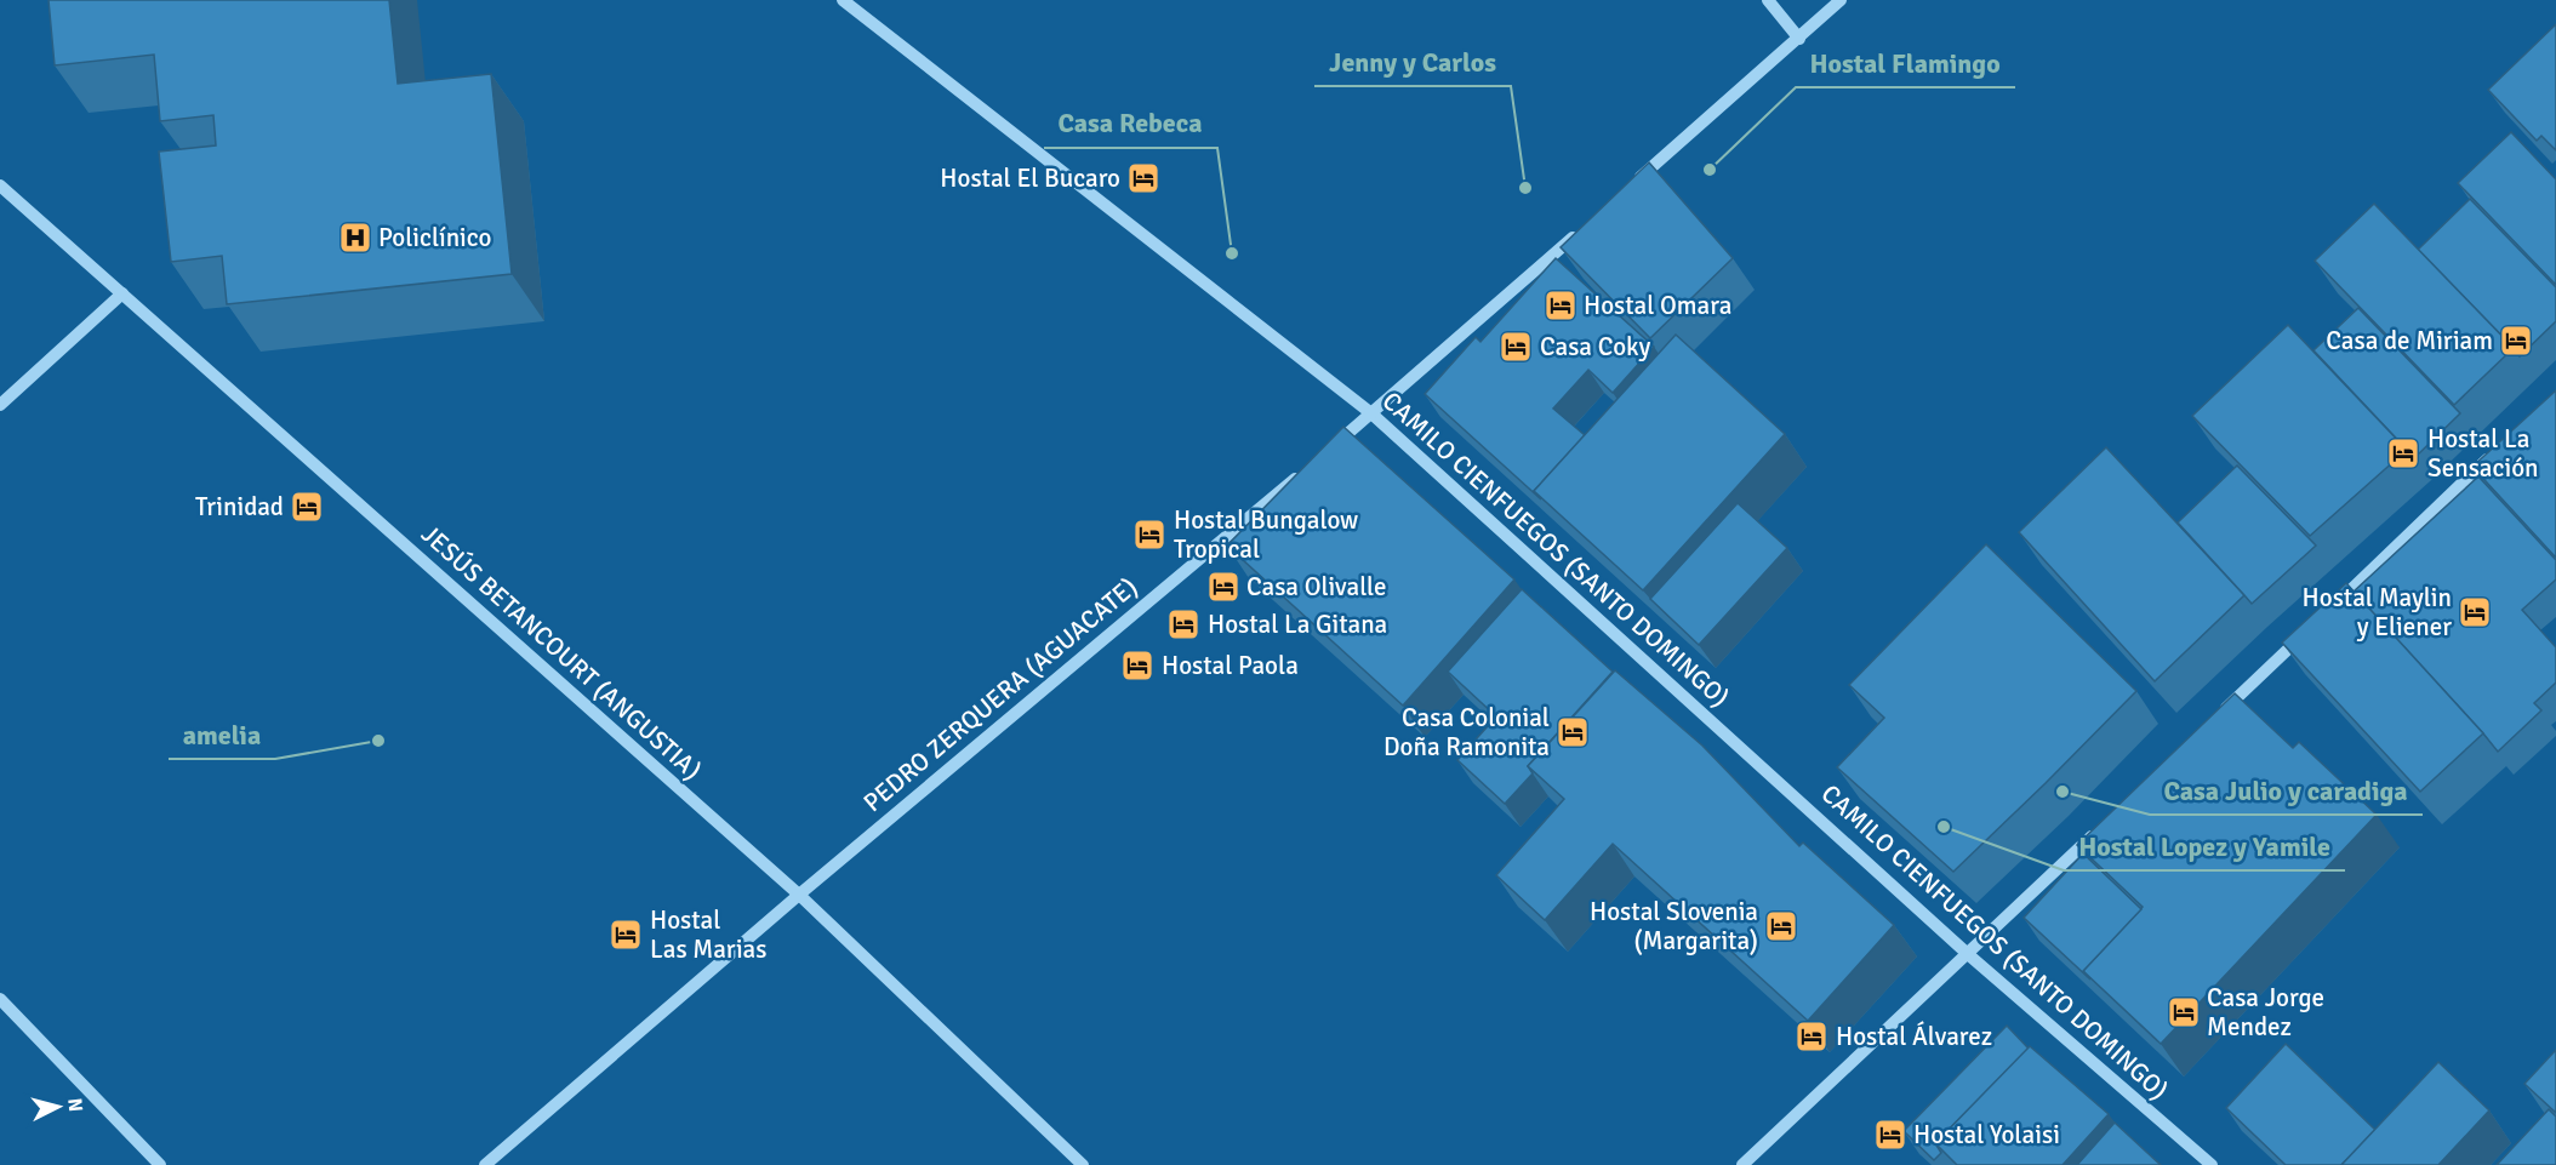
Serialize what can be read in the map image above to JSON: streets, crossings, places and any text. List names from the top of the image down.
{
  "streets": {
    "street": ["CAMILO CIENFUEGOS (SANTO DOMINGO)", "JESÚS BETANCOURT (ANGUSTIA)", "PEDRO ZERQUERA (AGUACATE)"]
  },
  "crossings": [
    ["JESÚS BETANCOURT (ANGUSTIA)", "PEDRO ZERQUERA (AGUACATE)"]
  ],
  "places": {
    "other": [
      "Hostal Flamingo",
      "Jenny y Carlos",
      "Casa Rebeca",
      "amelia",
      "Casa Julio y caradiga",
      "Hostal Lopez y Yamile"
    ],
    "hotel": [
      "Hostal El Bucaro",
      "Hostal Omara",
      "Casa de Miriam",
      "Casa Coky",
      "Hostal La Sensación",
      "Trinidad",
      "Hostal Bungalow Tropical",
      "Casa Olivalle",
      "Hostal Maylin y Eliener",
      "Hostal La Gitana",
      "Hostal Paola",
      "Casa Colonial Doña Ramonita",
      "Hostal Slovenia (Margarita)",
      "Hostal Las Marias",
      "Casa Jorge Mendez",
      "Hostal Álvarez",
      "Hostal Yolaisi"
    ],
    "hospital": ["Policlínico"]
  },
  "north": "right"
}
